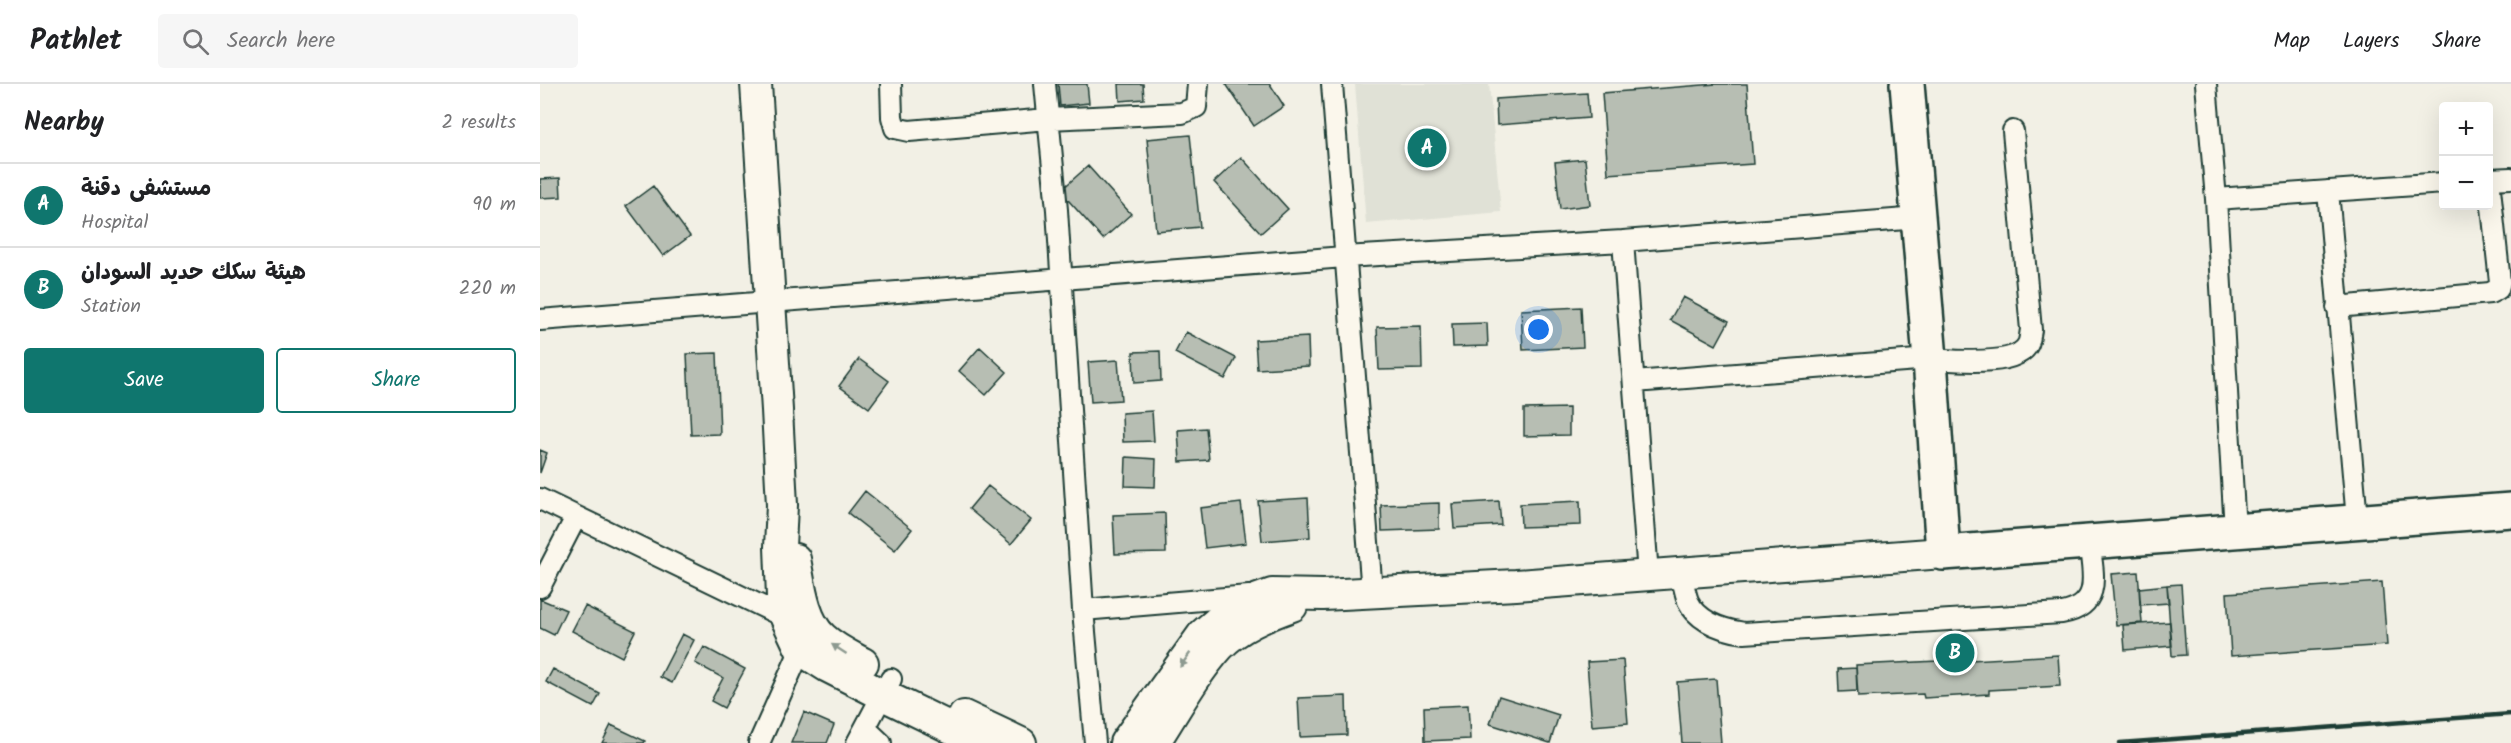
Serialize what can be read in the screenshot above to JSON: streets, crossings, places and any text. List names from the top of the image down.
{
  "page": {
    "header": "Pathlet",
    "search": "Search here",
    "nav": ["Map", "Layers", "Share"],
    "heading": ["Nearby", "2 results"],
    "map_buttons": ["+", "−"],
    "pins": ["A", "B"],
    "list": [
      {
        "mark": "A",
        "name": "مستشفى دقنة",
        "note": "Hospital",
        "value": "90 m"
      },
      {
        "mark": "B",
        "name": "هيئة سكك حديد السودان",
        "note": "Station",
        "value": "220 m"
      }
    ],
    "buttons": ["Save", "Share"]
  }
}
